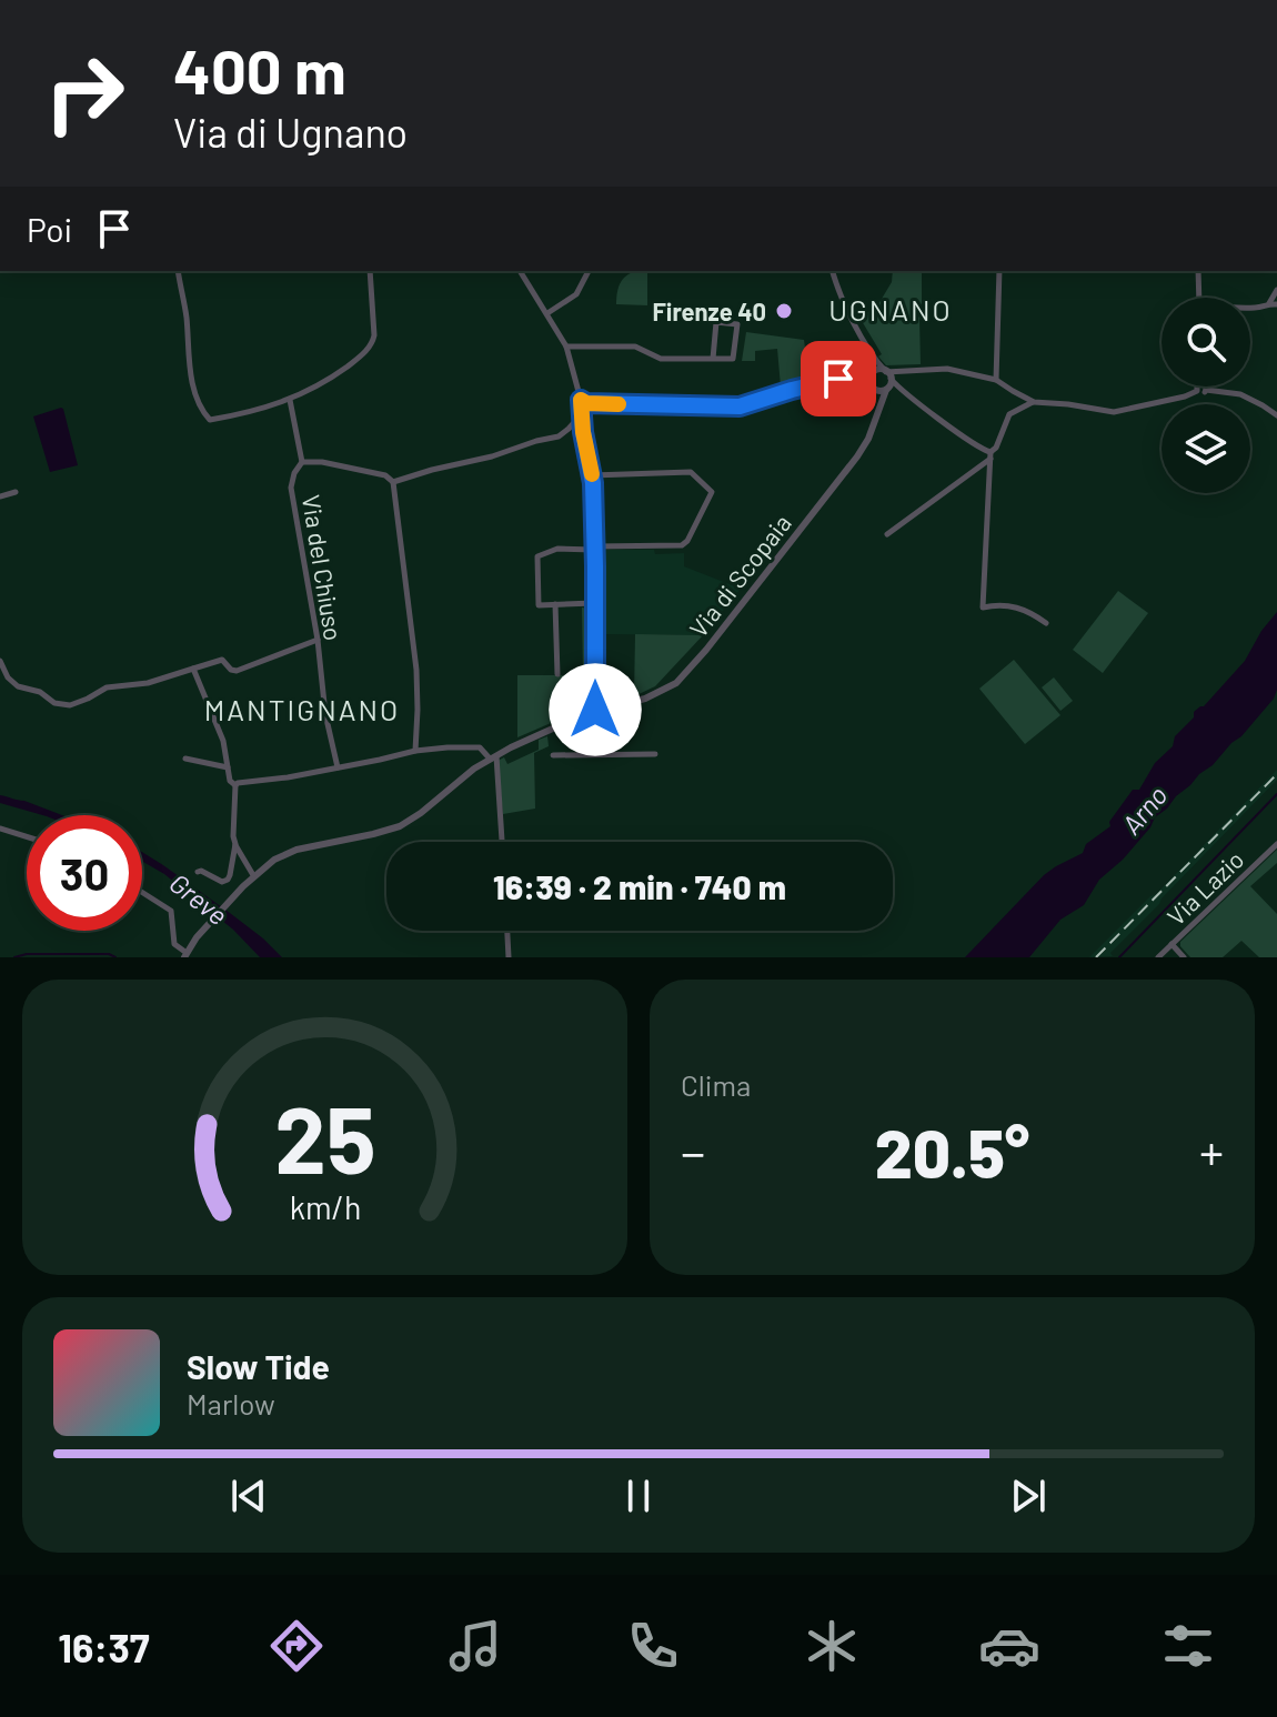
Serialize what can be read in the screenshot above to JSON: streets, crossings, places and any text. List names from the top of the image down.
{
  "streets": {
    "street": ["Via del Chiuso", "Via di Scopaia", "Via Lazio"]
  },
  "districts": ["UGNANO", "MANTIGNANO"],
  "water": ["Arno", "Greve"],
  "places": ["Firenze 40"],
  "page": {
    "turn": ["400 m", "Via di Ugnano"],
    "then": "Poi",
    "limit": "30",
    "trip": "16:39 · 2 min · 740 m",
    "tile": "Clima",
    "heat": ["−", "20.5°", "+"],
    "song": ["Slow Tide", "Marlow"],
    "tabs": "16:37",
    "gauge": ["25", "km/h"]
  }
}
